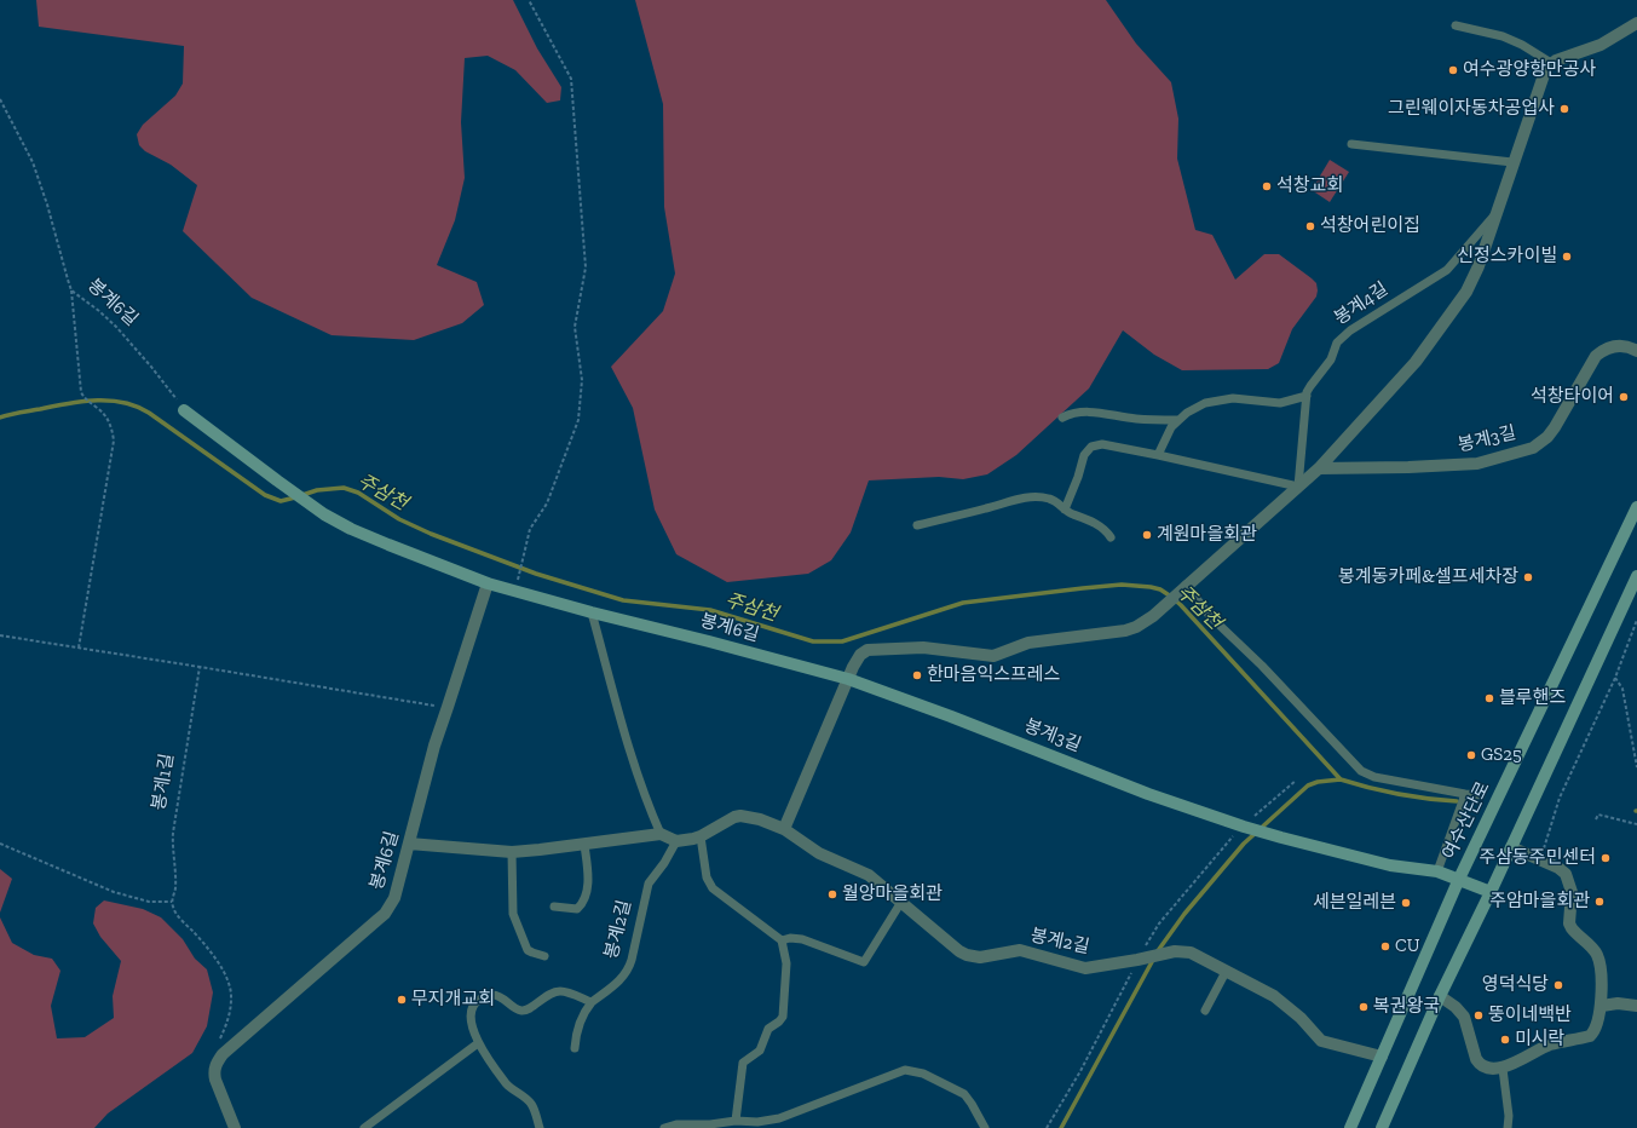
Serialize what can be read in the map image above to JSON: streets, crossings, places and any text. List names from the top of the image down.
{
  "streets": {
    "street": [
      "봉계6길",
      "봉계4길",
      "봉계3길",
      "여수산단로",
      "봉계2길"
    ],
    "path": ["봉계1길"]
  },
  "crossings": [
    ["봉계6길", "봉계3길"],
    ["봉계4길", "봉계3길"]
  ],
  "water": ["주삼천"],
  "places": [
    "여수광양항만공사",
    "그린웨이자동차공업사",
    "석창교회",
    "석창어린이집",
    "신정스카이빌",
    "석창타이어",
    "계원마을회관",
    "봉계동카페&셀프세차장",
    "한마음익스프레스",
    "블루핸즈",
    "GS25",
    "주삼동주민센터",
    "월앙마을회관",
    "주암마을회관",
    "세븐일레븐",
    "CU",
    "영덕식당",
    "무지개교회",
    "복권왕국",
    "뚱이네백반",
    "미시락"
  ]
}
